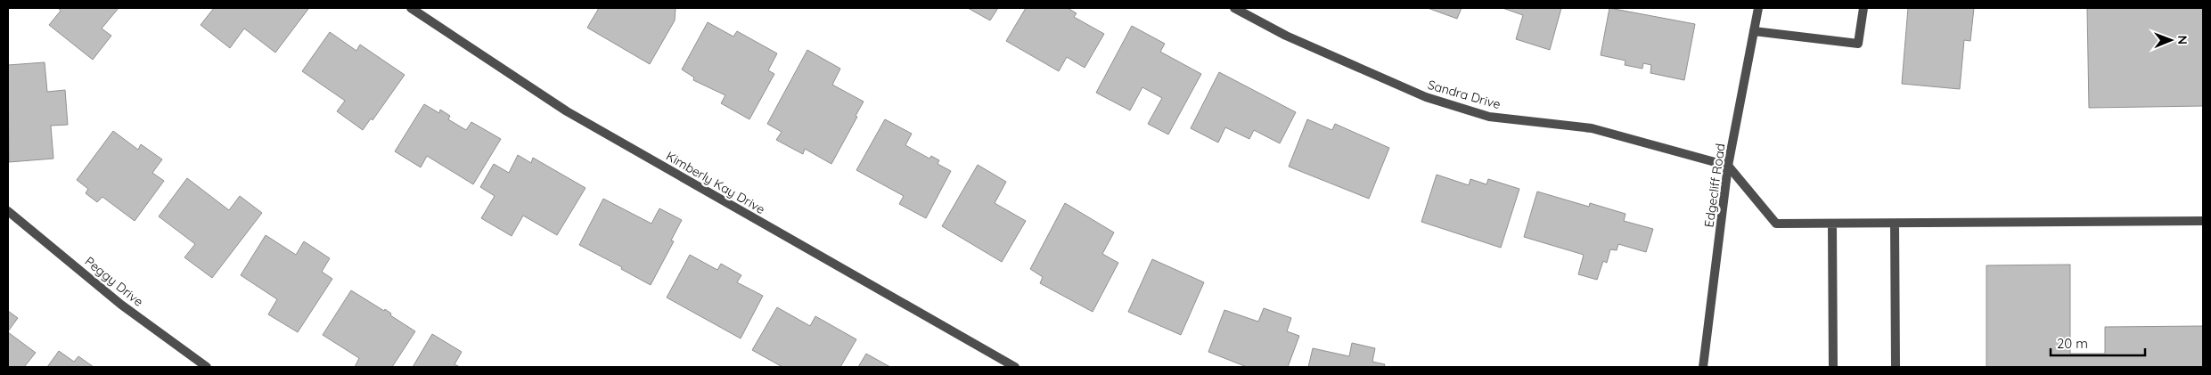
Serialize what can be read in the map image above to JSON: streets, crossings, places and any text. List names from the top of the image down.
{
  "streets": {
    "street": [
      "Sandra Drive",
      "Kimberly Kay Drive",
      "Edgecliff Road",
      "Peggy Drive"
    ]
  },
  "crossings": [
    ["Sandra Drive", "Edgecliff Road"]
  ],
  "scale_bar": "20 m",
  "north": "right"
}
